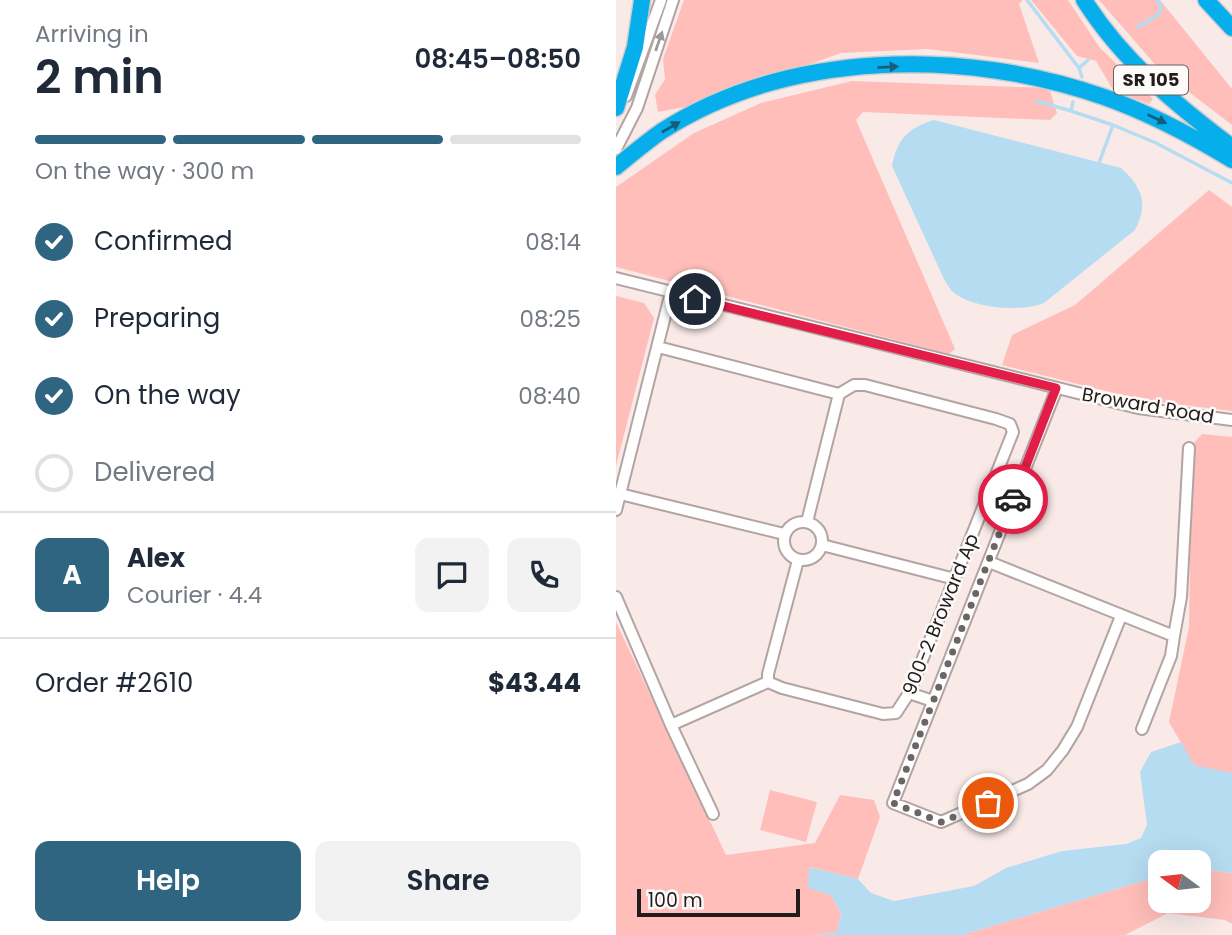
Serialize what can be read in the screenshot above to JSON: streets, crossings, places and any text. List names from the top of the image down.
{
  "streets": {
    "highway": ["SR 105"],
    "street": ["Broward Road", "900-2 Broward Ap"]
  },
  "scale_bar": "100 m",
  "north": "left",
  "page": {
    "heading": ["2 min", "Arriving in", "08:45–08:50"],
    "panel": [
      "Alex",
      "Courier · 4.4",
      "Order #2610",
      "$43.44"
    ],
    "bar": "On the way · 300 m",
    "list": [
      ["Confirmed", "08:14"],
      ["Preparing", "08:25"],
      ["On the way", "08:40"],
      "Delivered"
    ],
    "round": "A",
    "buttons": ["Help", "Share"],
    "scale": "100 m"
  }
}
